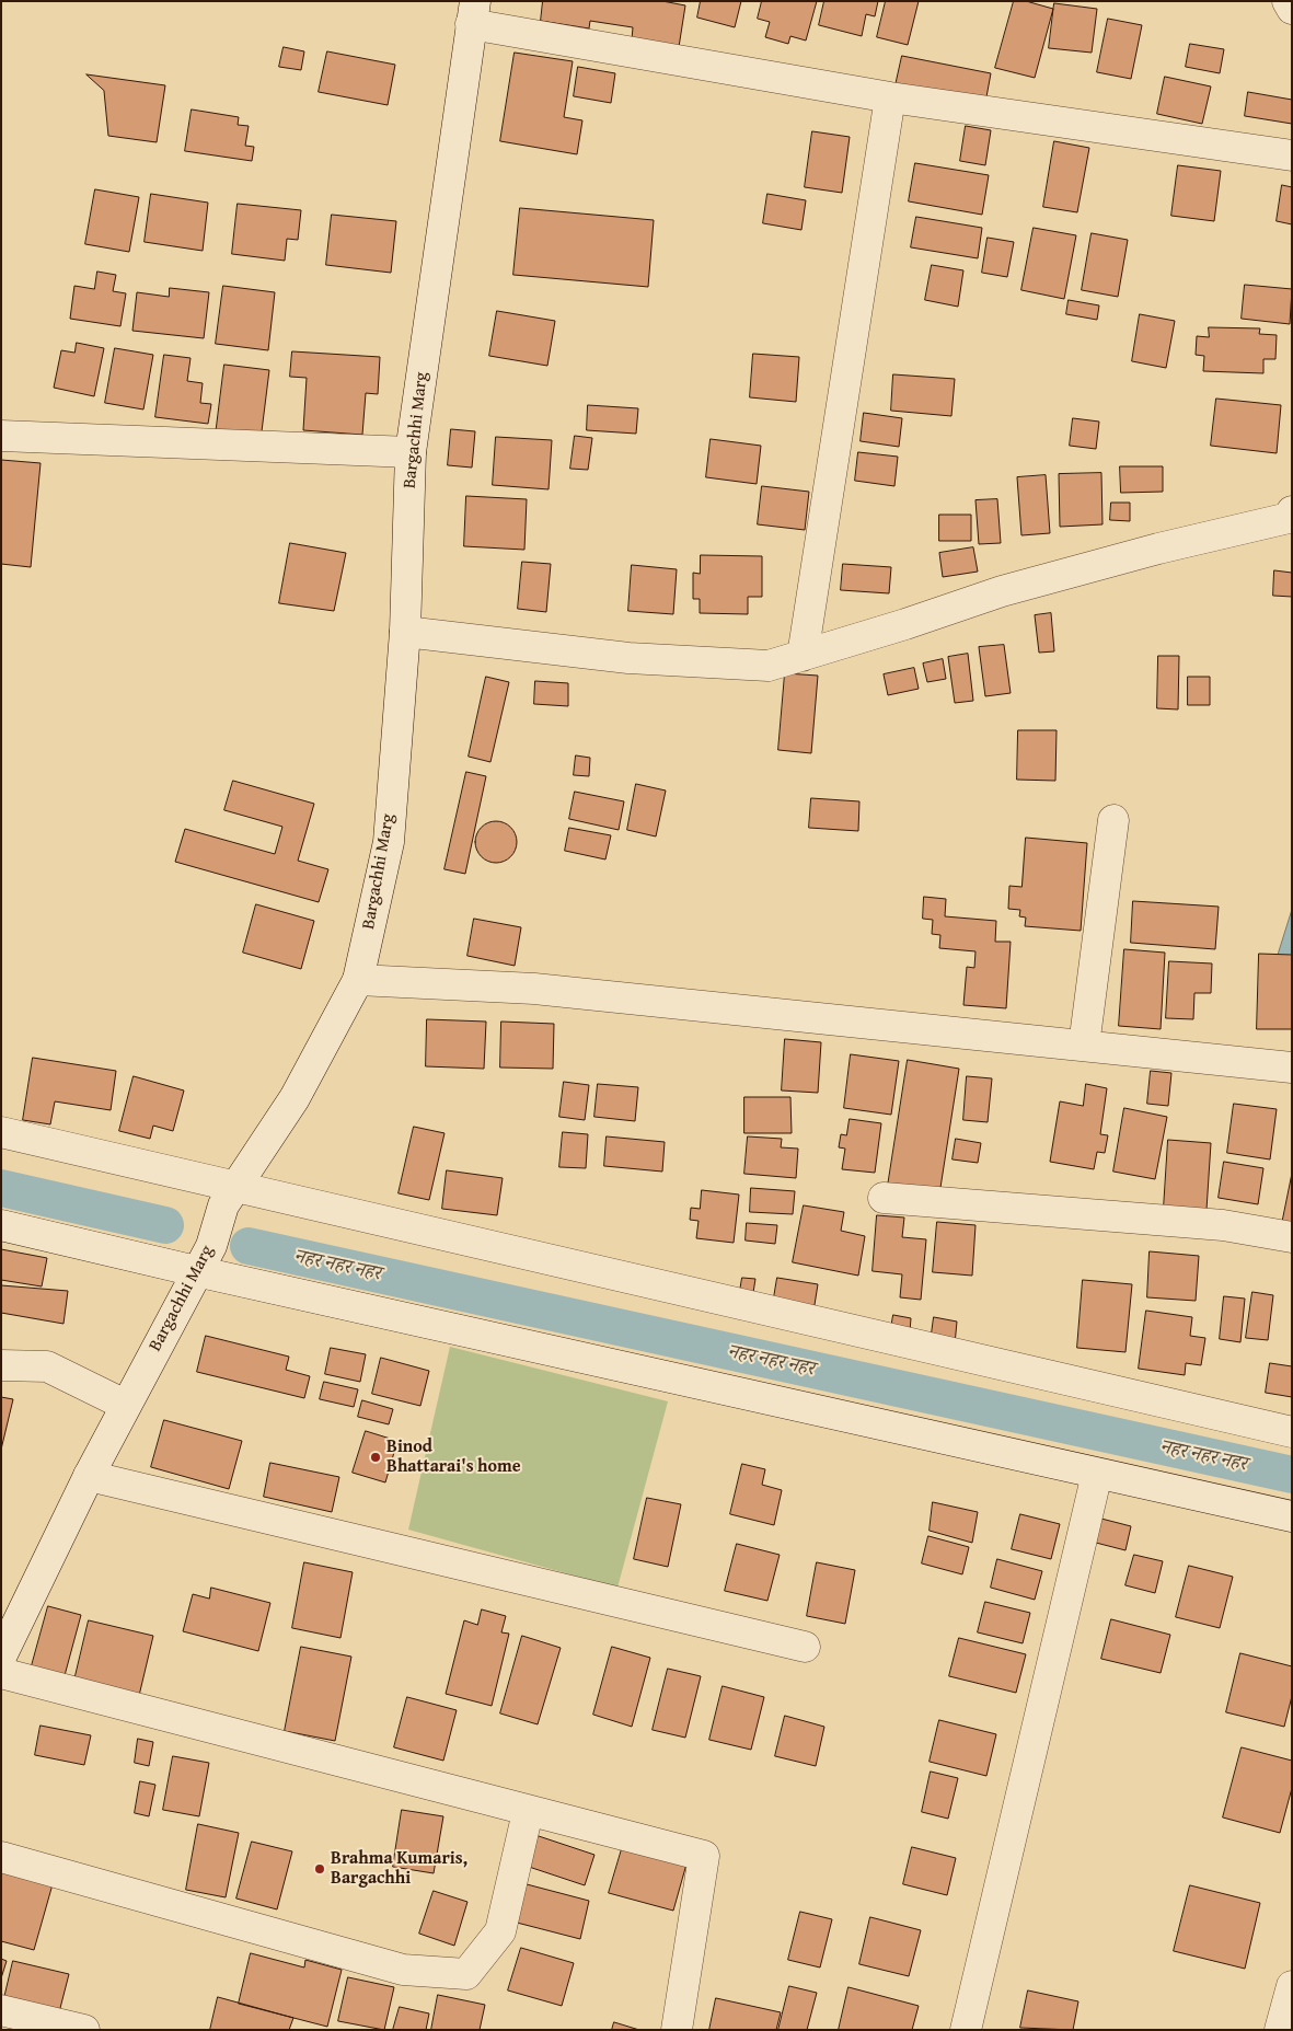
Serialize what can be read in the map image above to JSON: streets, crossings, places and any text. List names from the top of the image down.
{
  "streets": {
    "street": ["Bargachhi Marg"]
  },
  "water": ["नहर नहर नहर"],
  "places": ["Binod Bhattarai's home", "Brahma Kumaris, Bargachhi"]
}
